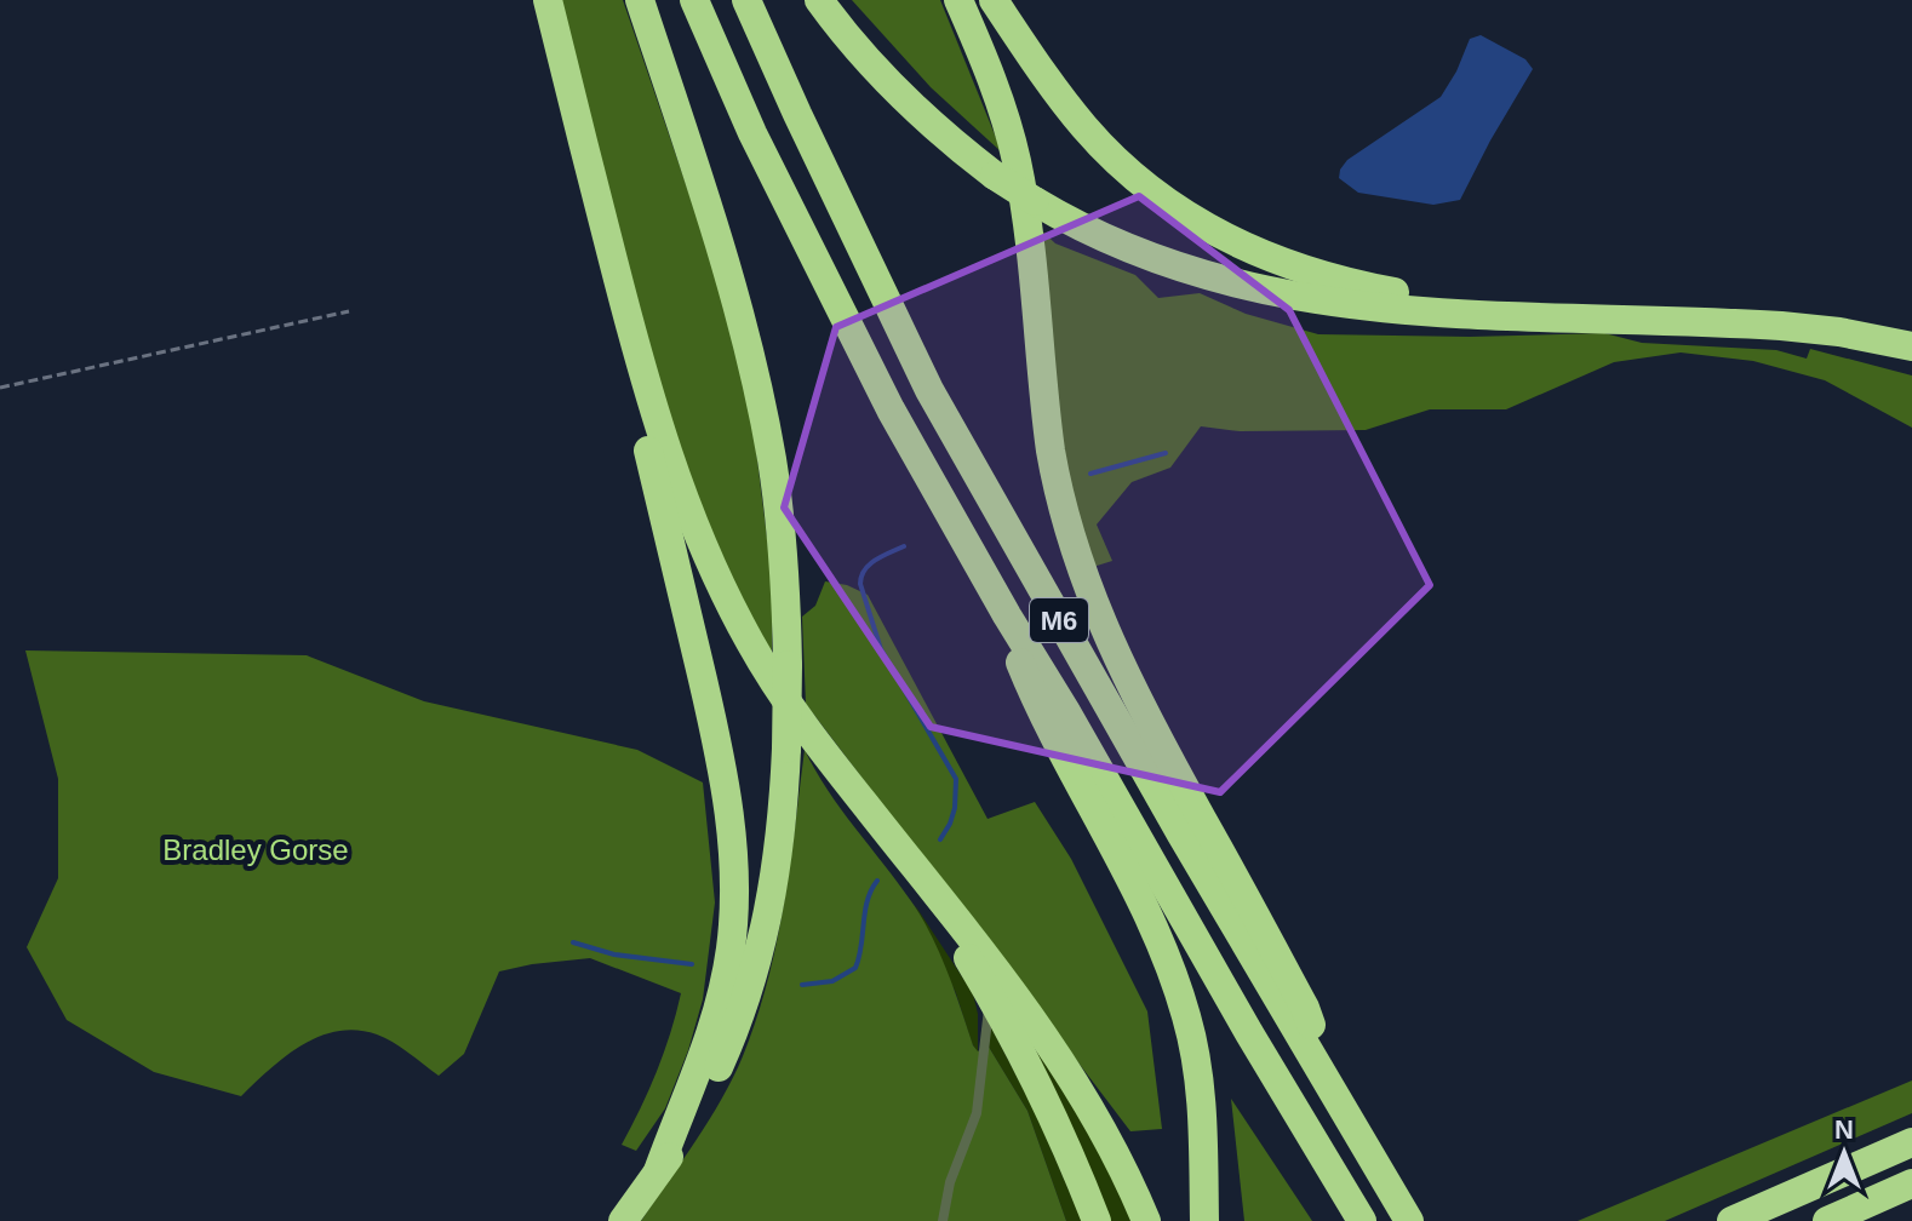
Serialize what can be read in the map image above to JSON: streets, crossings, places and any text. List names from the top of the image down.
{
  "streets": {
    "highway": ["M6"]
  },
  "parks": ["Bradley Gorse"],
  "north": "top"
}
